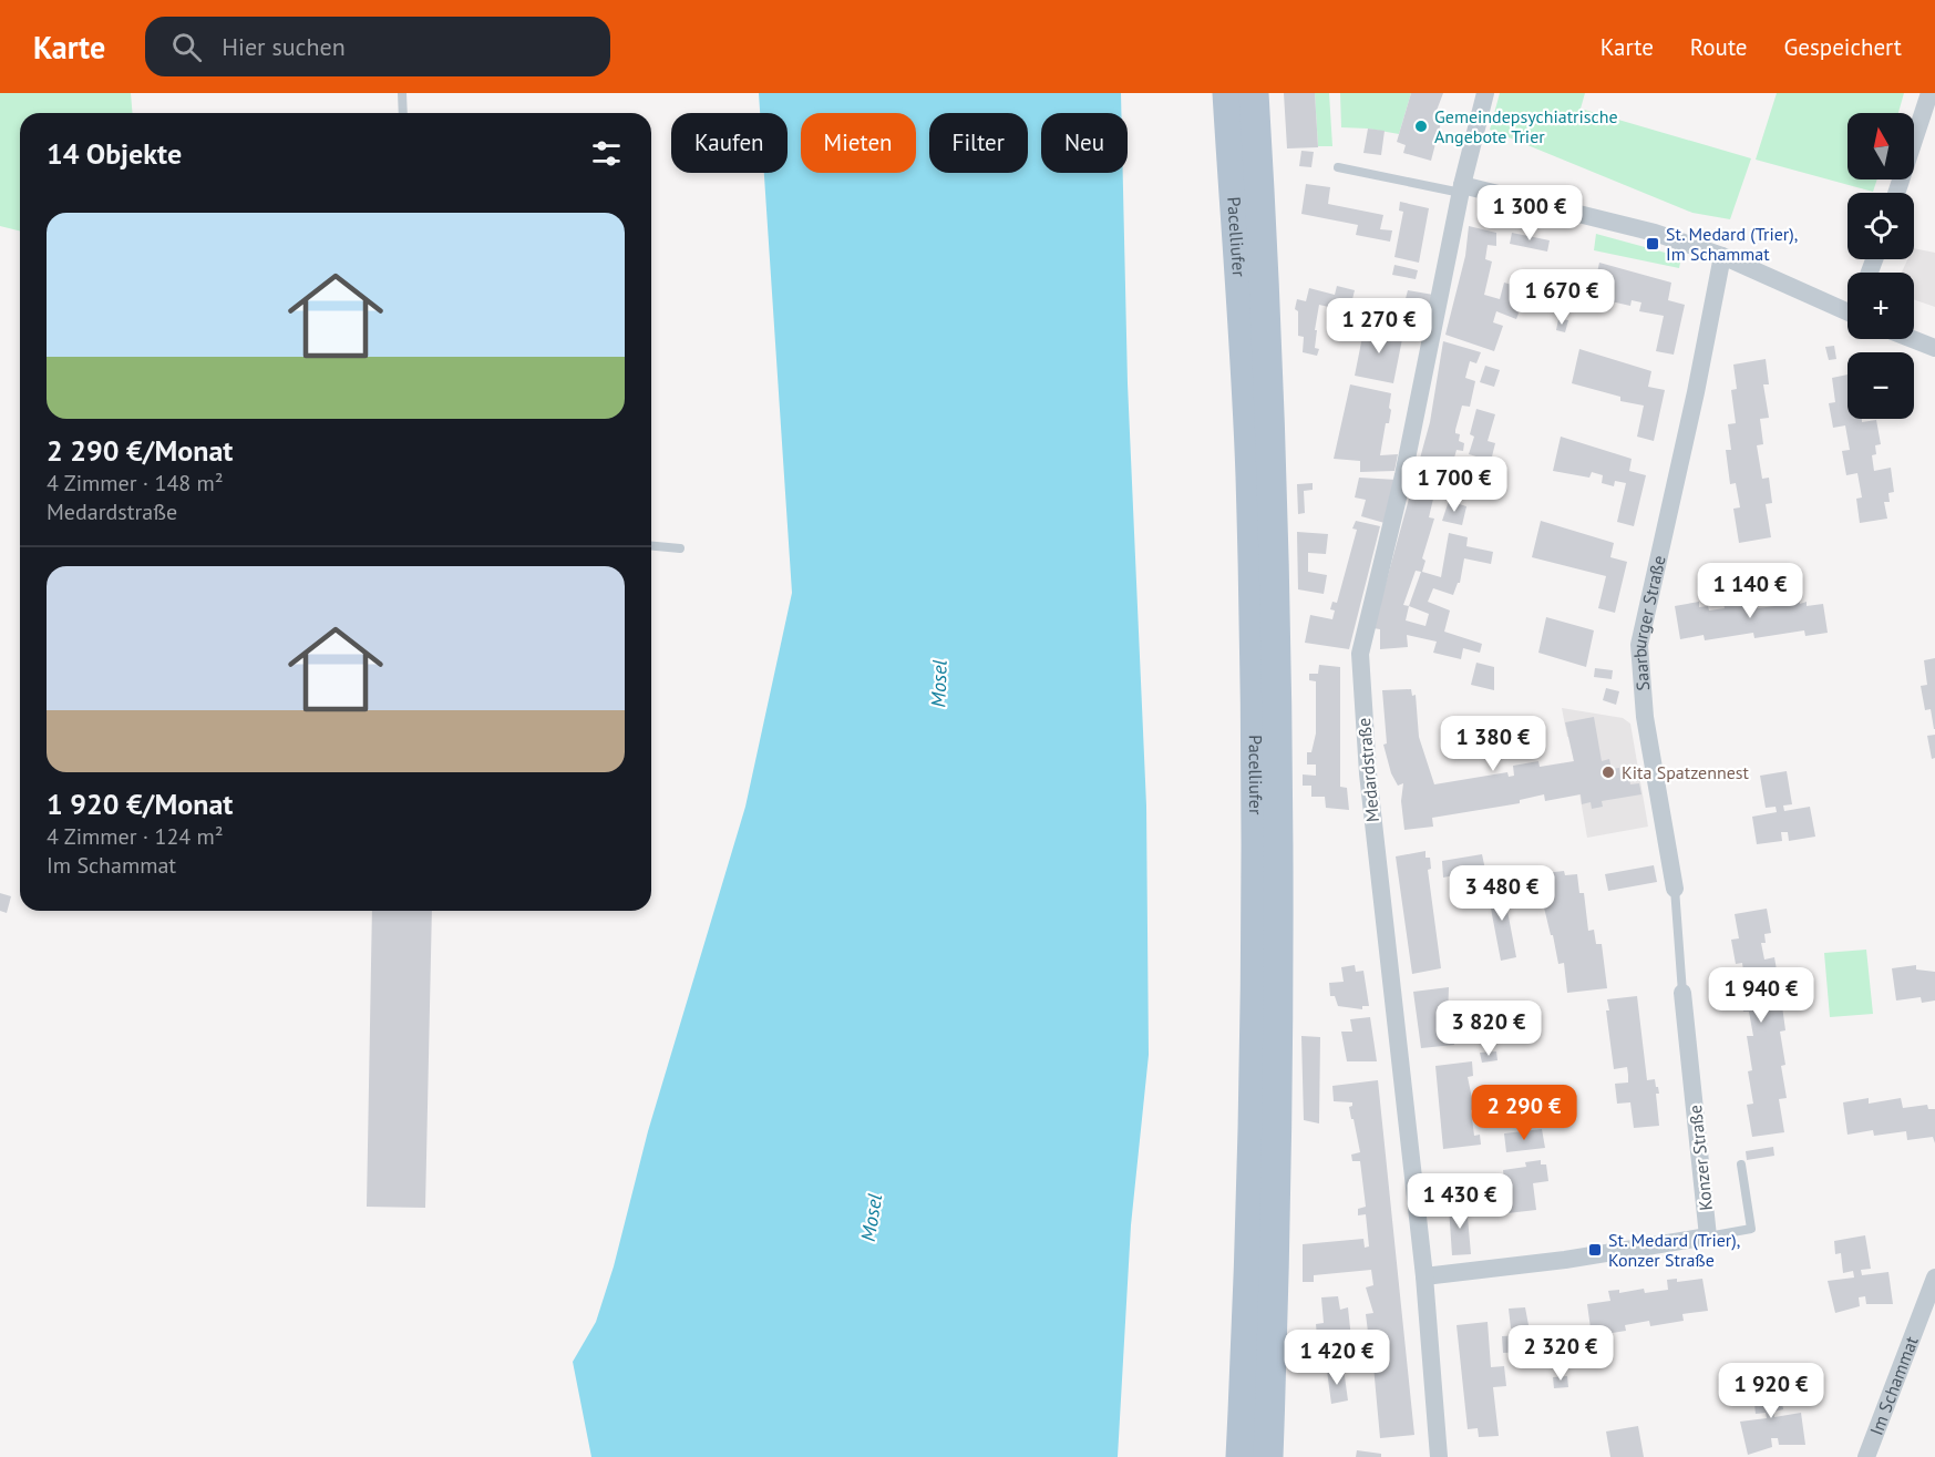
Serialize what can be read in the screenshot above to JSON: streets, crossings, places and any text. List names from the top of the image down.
{
  "streets": {
    "main road": ["Pacelliufer"],
    "street": [
      "Saarburger Straße",
      "Medardstraße",
      "Konzer Straße",
      "Im Schammat"
    ]
  },
  "crossings": [
    ["Saarburger Straße", "Konzer Straße"],
    ["Medardstraße", "Konzer Straße"]
  ],
  "water": ["Mosel"],
  "places": {
    "other": ["Gemeindepsychiatrische Angebote Trier", "Kita Spatzennest"],
    "transit": ["St. Medard (Trier), Im Schammat", "St. Medard (Trier), Konzer Straße"]
  },
  "north": "top",
  "page": {
    "header": "Karte",
    "search": "Hier suchen",
    "nav": ["Karte", "Route", "Gespeichert"],
    "map_buttons": ["+", "−"],
    "chip": [
      "Kaufen",
      "Mieten",
      "Filter",
      "Neu"
    ],
    "heading": "14 Objekte",
    "price": [
      "1 300 €",
      "1 670 €",
      "1 270 €",
      "1 700 €",
      "1 140 €",
      "1 380 €",
      "3 480 €",
      "1 940 €",
      "3 820 €",
      "2 290 €",
      "1 430 €",
      "2 320 €",
      "1 420 €",
      "1 920 €"
    ],
    "list": [
      {
        "name": "2 290 €/Monat",
        "note": "4 Zimmer · 148 m² · Medardstraße"
      },
      {
        "name": "1 920 €/Monat",
        "note": "4 Zimmer · 124 m² · Im Schammat"
      }
    ]
  }
}
